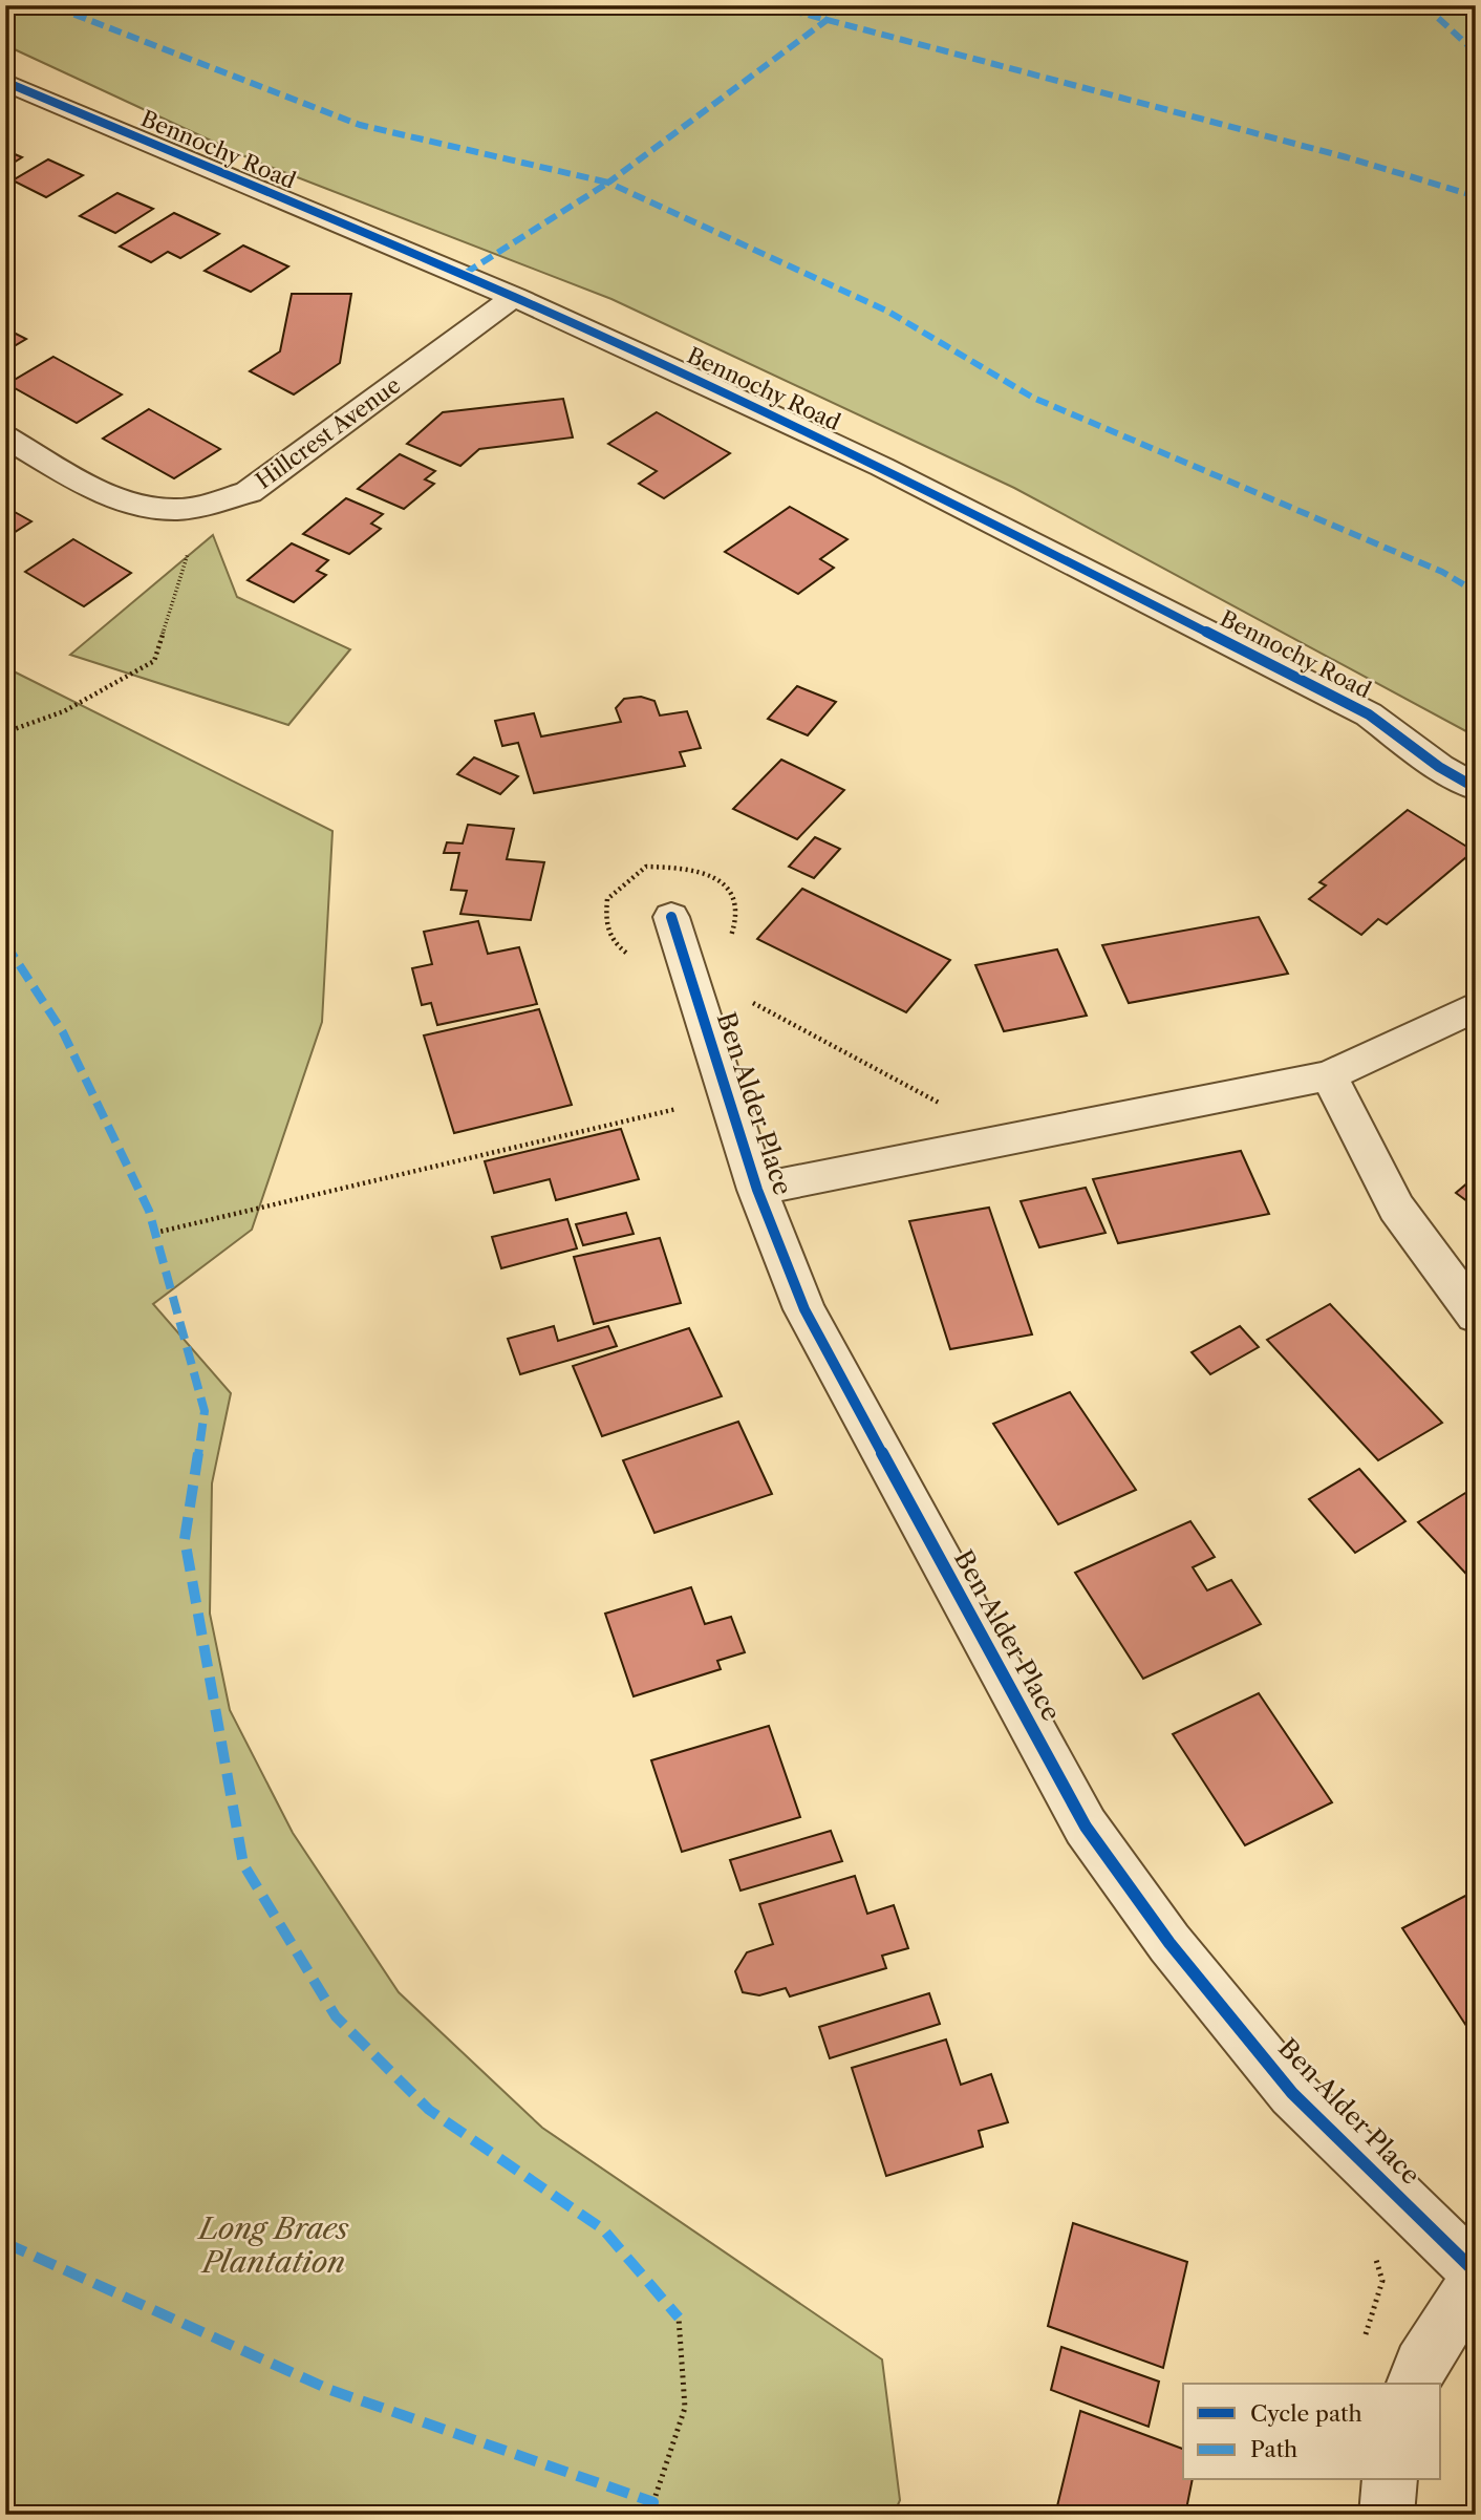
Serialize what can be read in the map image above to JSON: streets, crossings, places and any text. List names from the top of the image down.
{
  "streets": {
    "street": ["Bennochy Road", "Hillcrest Avenue", "Ben Alder Place"]
  },
  "crossings": [
    ["Bennochy Road", "Hillcrest Avenue"]
  ],
  "parks": ["Long Braes Plantation"],
  "legend": ["Cycle path", "Path"]
}
